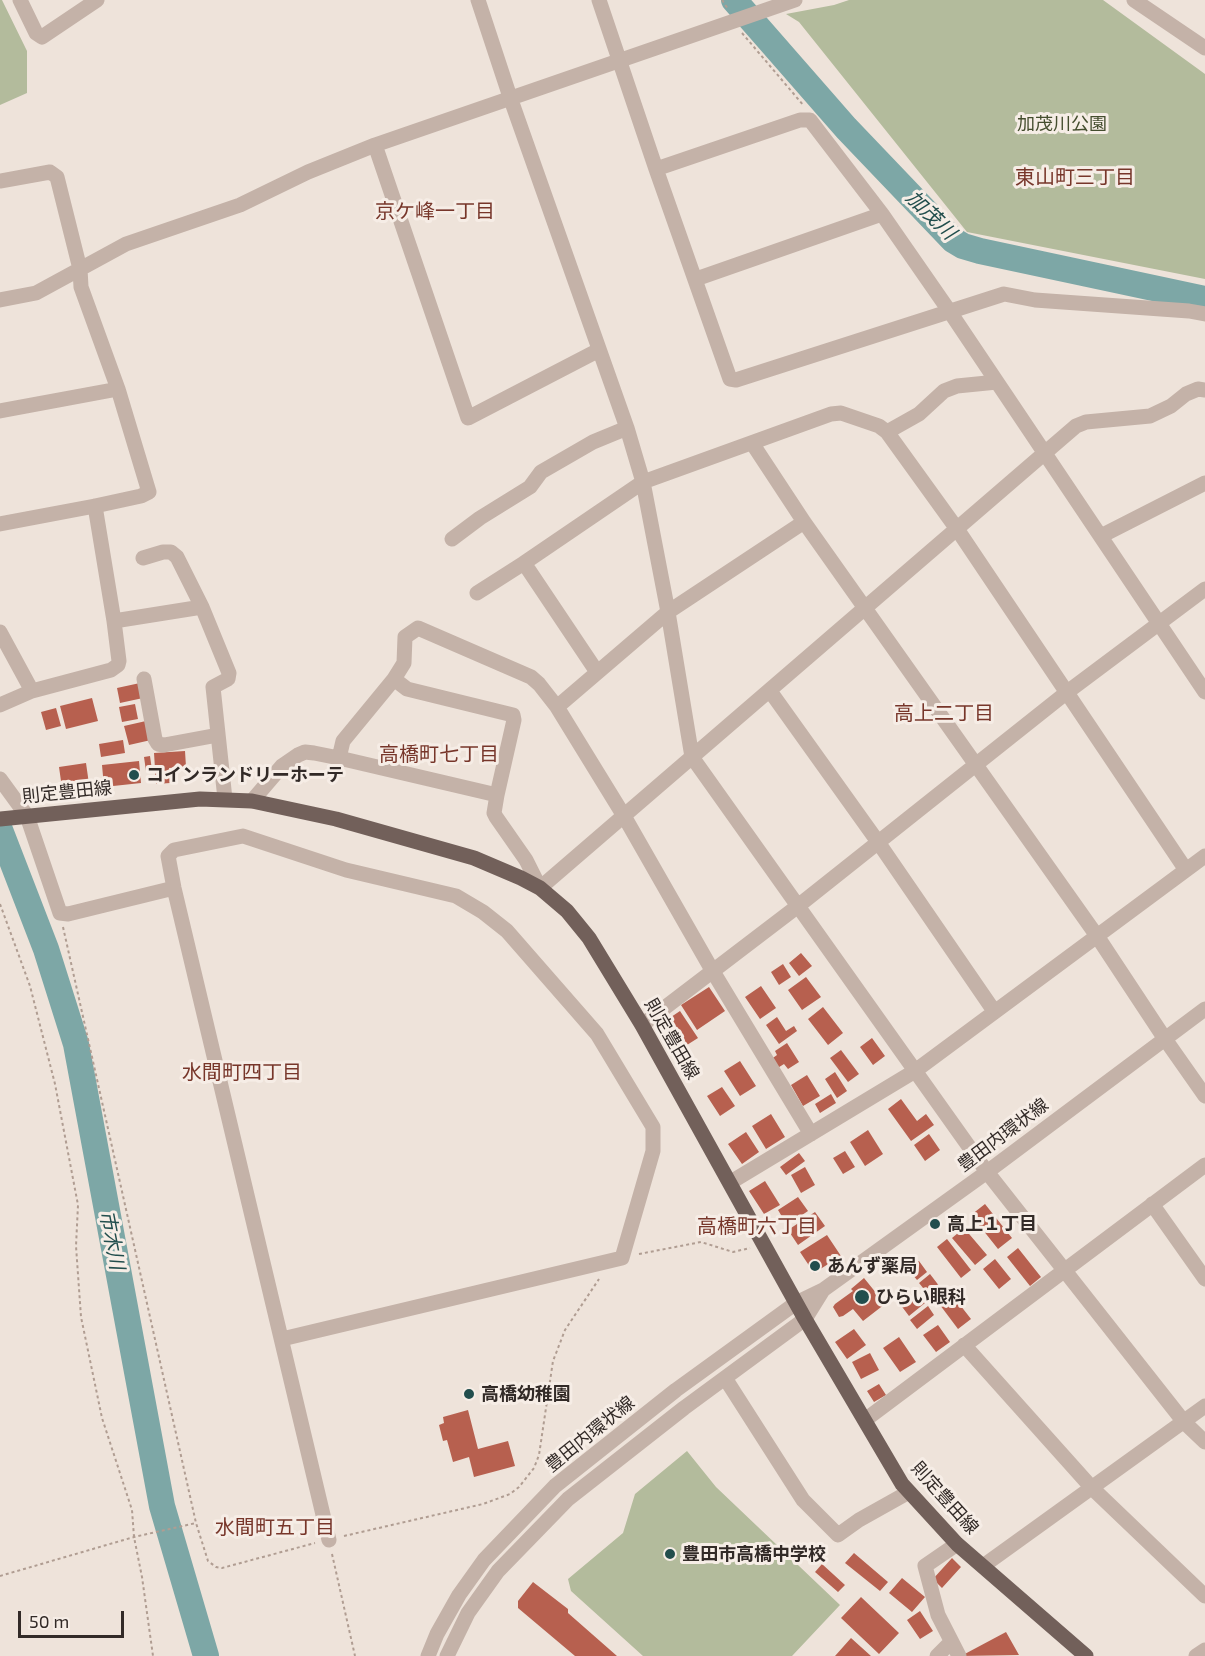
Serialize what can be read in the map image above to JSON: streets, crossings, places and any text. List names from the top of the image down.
{
  "streets": {
    "main road": ["則定豊田線"],
    "street": ["豊田内環状線"]
  },
  "crossings": [
    ["則定豊田線", "豊田内環状線"]
  ],
  "districts": [
    "東山町三丁目",
    "京ケ峰一丁目",
    "高上二丁目",
    "高橋町七丁目",
    "水間町四丁目",
    "高橋町六丁目",
    "水間町五丁目"
  ],
  "water": ["加茂川", "市木川"],
  "parks": ["加茂川公園"],
  "places": [
    "コインランドリーホーテ",
    "高上１丁目",
    "あんず薬局",
    "ひらい眼科",
    "高橋幼稚園",
    "豊田市高橋中学校"
  ],
  "scale_bar": "50 m"
}
